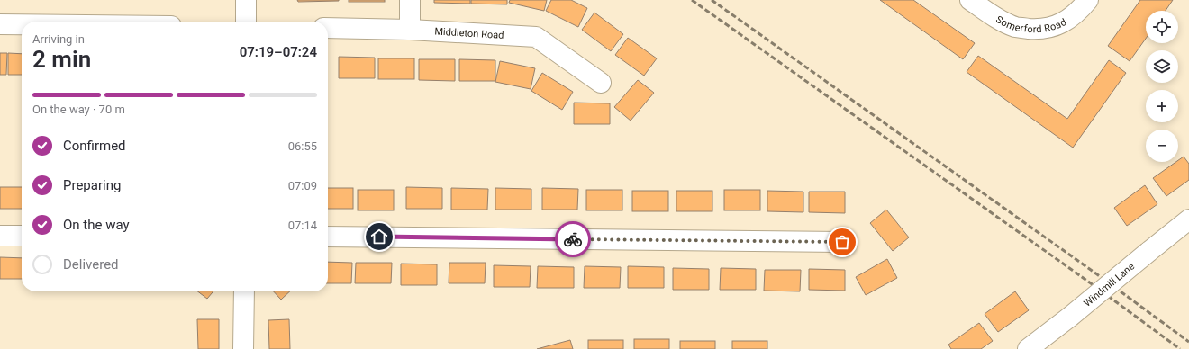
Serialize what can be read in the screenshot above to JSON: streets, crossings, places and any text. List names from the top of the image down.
{
  "streets": {
    "street": ["Somerford Road", "Middleton Road", "Windmill Lane"]
  },
  "page": {
    "map_buttons": ["+", "−"],
    "heading": ["2 min", "Arriving in", "07:19–07:24"],
    "bar": "On the way · 70 m",
    "list": [
      ["Confirmed", "06:55"],
      ["Preparing", "07:09"],
      ["On the way", "07:14"],
      "Delivered"
    ]
  }
}
